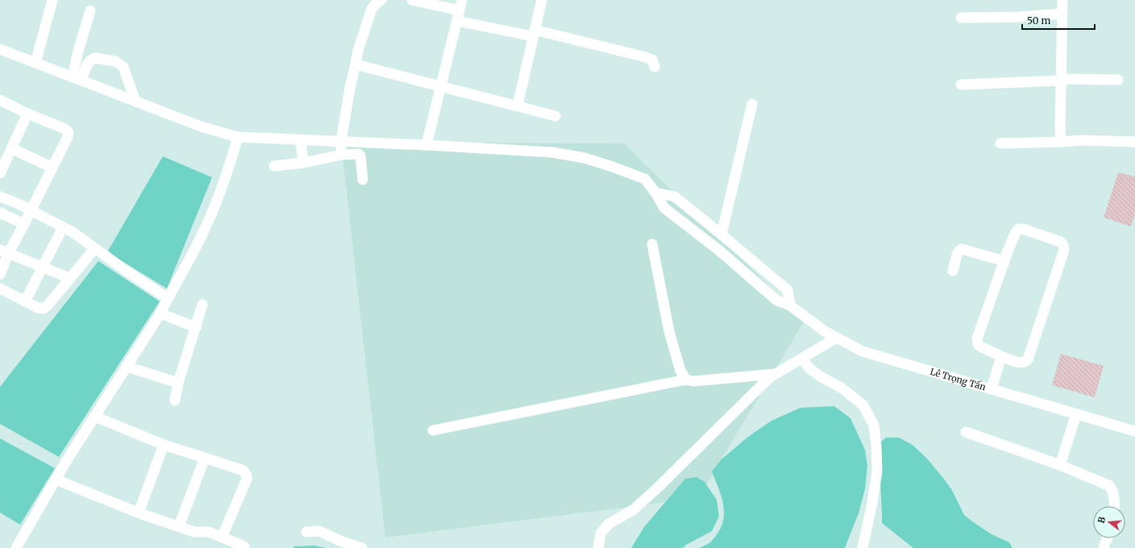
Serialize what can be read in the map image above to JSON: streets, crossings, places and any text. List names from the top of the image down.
{
  "streets": {
    "street": ["Lê Trọng Tấn"]
  },
  "scale_bar": "50 m",
  "north": "left"
}
